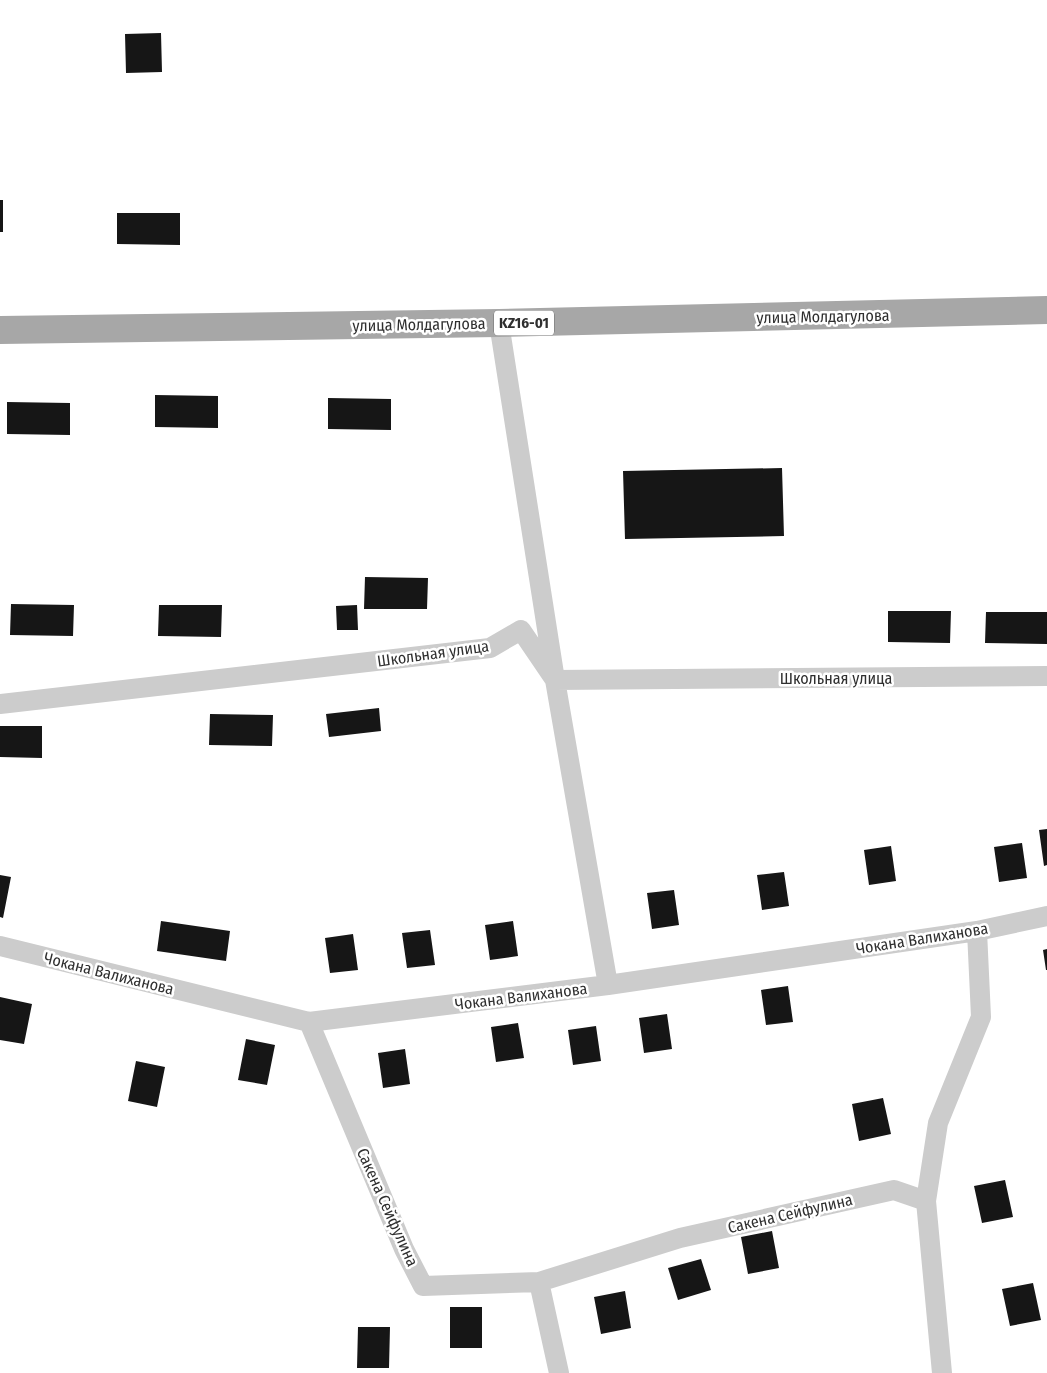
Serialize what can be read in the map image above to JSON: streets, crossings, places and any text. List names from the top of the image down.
{
  "streets": {
    "main road": ["улица Молдагулова", "KZ16-01"],
    "street": ["Школьная улица", "Чокана Валиханова", "Сакена Сейфулина"]
  },
  "crossings": [
    ["Чокана Валиханова", "Сакена Сейфулина"]
  ]
}
